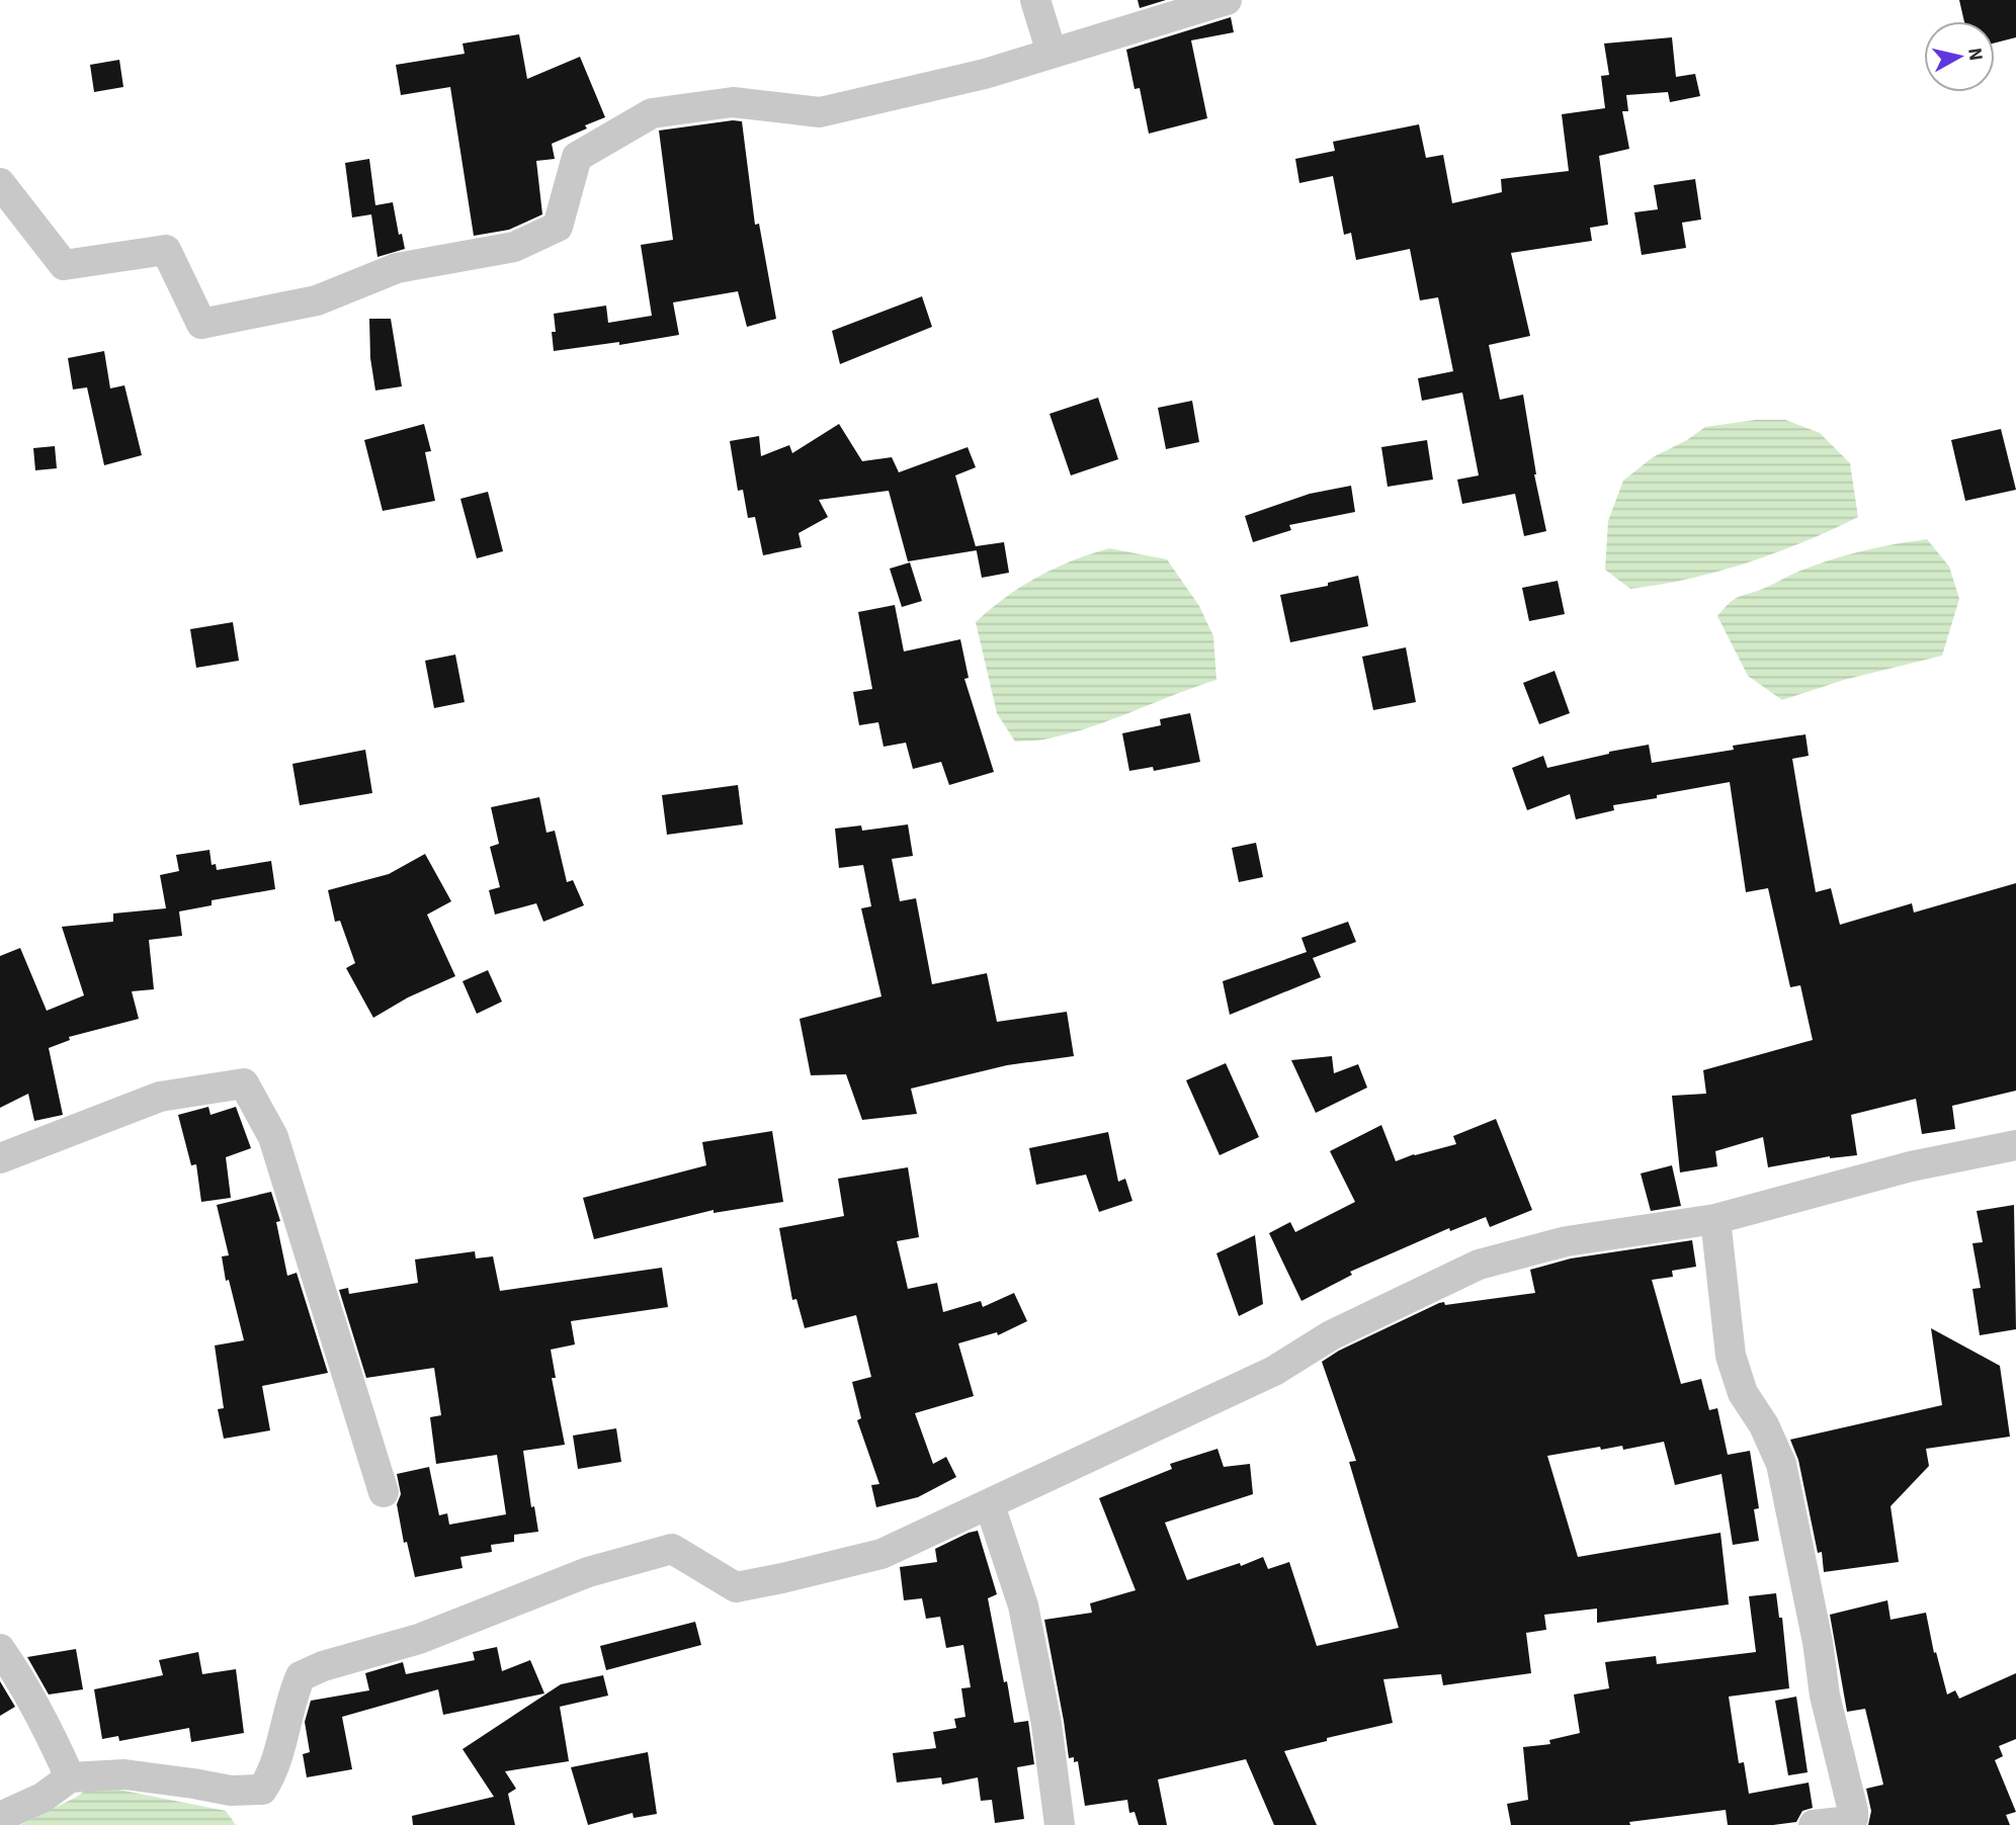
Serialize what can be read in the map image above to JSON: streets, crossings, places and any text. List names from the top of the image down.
{
  "north": "right"
}
